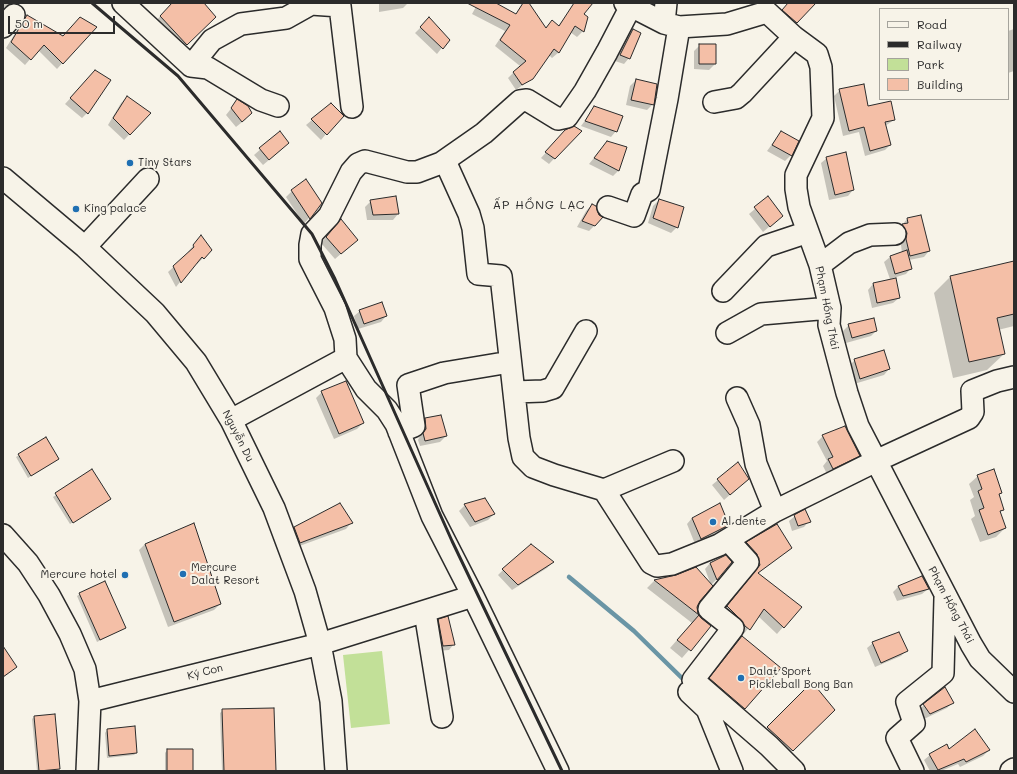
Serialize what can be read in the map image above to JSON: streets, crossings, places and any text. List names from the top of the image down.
{
  "streets": {
    "street": ["Phạm Hồng Thái", "Nguyễn Du", "Ký Con"]
  },
  "crossings": [
    ["Nguyễn Du", "Ký Con"]
  ],
  "districts": ["ẤP HỒNG LẠC"],
  "places": [
    "Tiny Stars",
    "King palace",
    "Al dente",
    "Mercure Dalat Resort",
    "Mercure hotel",
    "Dalat Sport Pickleball Bong Ban"
  ],
  "legend": [
    "Road",
    "Railway",
    "Park",
    "Building"
  ],
  "scale_bar": "50 m"
}
